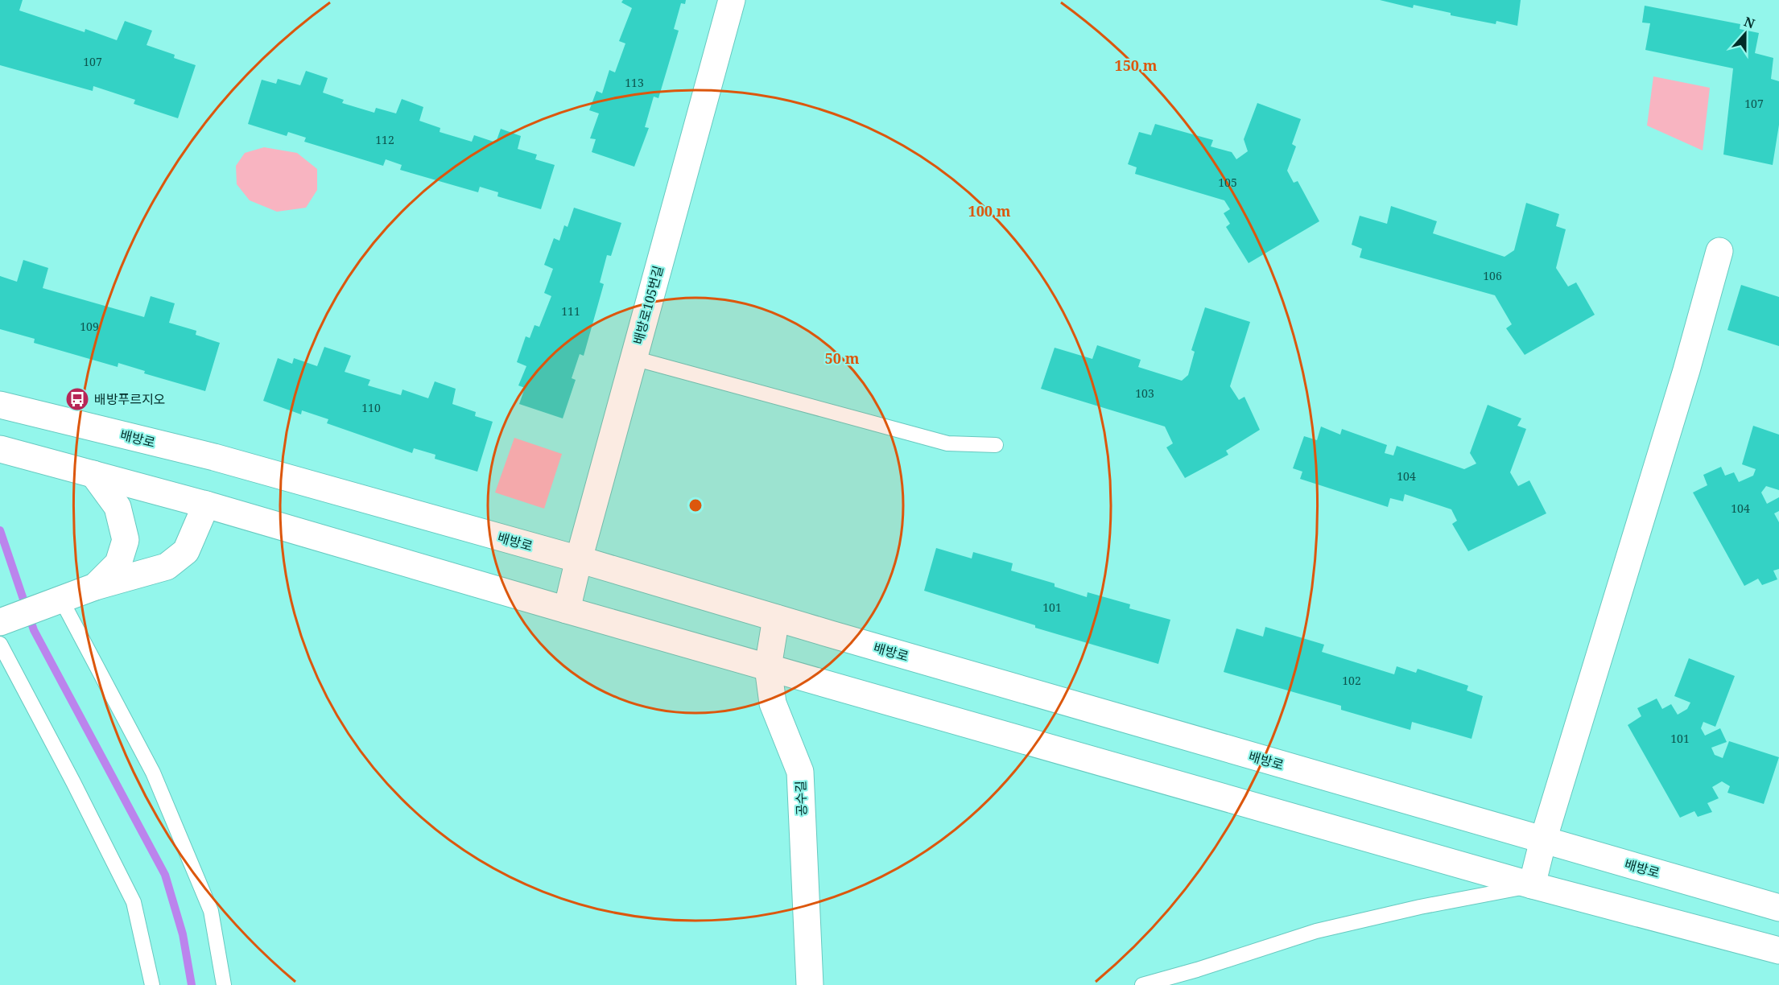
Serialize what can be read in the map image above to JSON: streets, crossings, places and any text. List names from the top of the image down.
{
  "streets": {
    "street": ["배방로105번길", "배방로", "공수길"]
  },
  "crossings": [
    ["배방로105번길", "배방로"],
    ["배방로", "공수길"]
  ],
  "places": {
    "bus stop": ["배방푸르지오"]
  },
  "house_numbers": [
    "107",
    "113",
    "107",
    "112",
    "105",
    "106",
    "111",
    "109",
    "103",
    "110",
    "104",
    "104",
    "101",
    "102",
    "101"
  ],
  "north": "top",
  "rings": ["150 m", "100 m", "50 m"]
}
